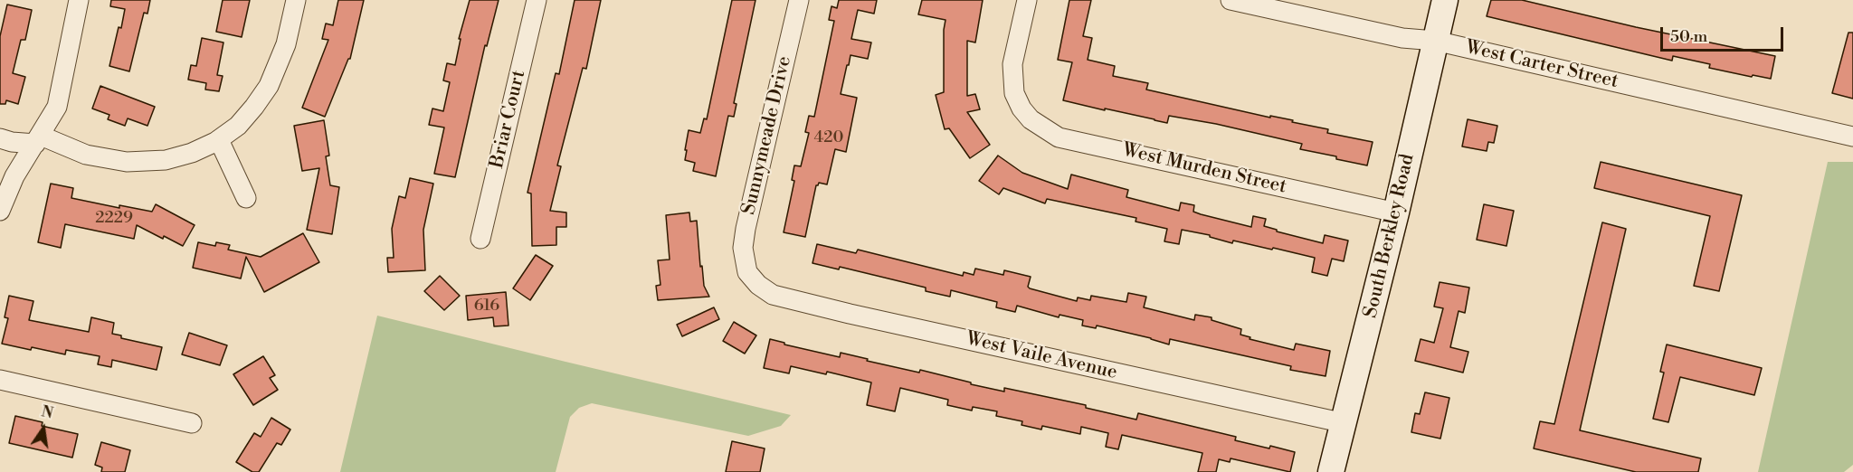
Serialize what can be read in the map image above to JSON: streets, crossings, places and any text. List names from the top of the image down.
{
  "streets": {
    "street": [
      "West Carter Street",
      "Briar Court",
      "Sunnymeade Drive",
      "West Murden Street",
      "South Berkley Road",
      "West Vaile Avenue"
    ]
  },
  "crossings": [
    ["West Carter Street", "South Berkley Road"],
    ["Sunnymeade Drive", "West Vaile Avenue"],
    ["West Murden Street", "South Berkley Road"],
    ["South Berkley Road", "West Vaile Avenue"]
  ],
  "house_numbers": ["420", "2229", "616"],
  "scale_bar": "50 m",
  "north": "top"
}
